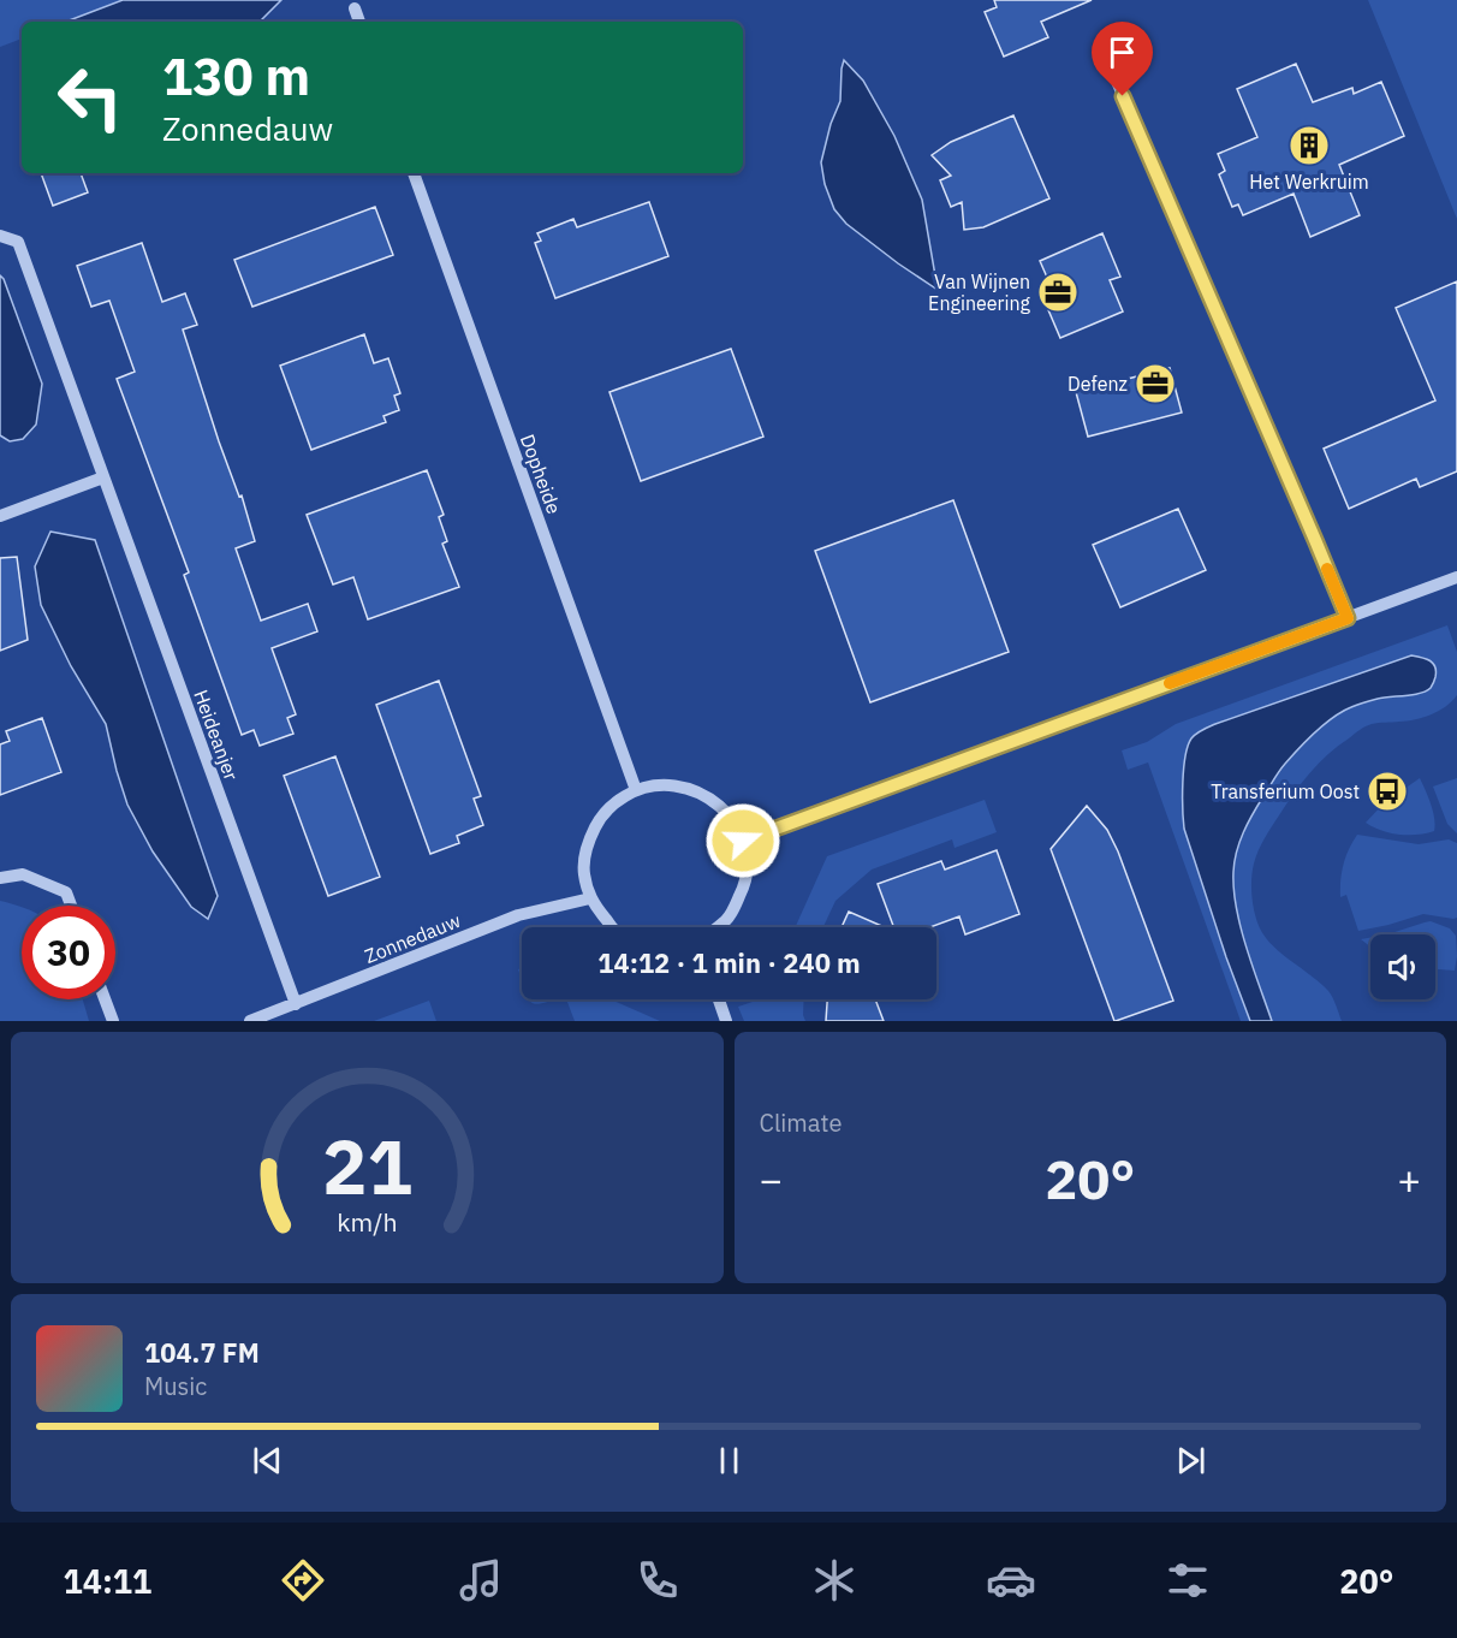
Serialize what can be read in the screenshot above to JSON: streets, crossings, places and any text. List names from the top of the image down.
{
  "streets": {
    "street": ["Dopheide", "Heideanjer", "Zonnedauw"]
  },
  "crossings": [
    ["Heideanjer", "Zonnedauw"]
  ],
  "places": {
    "building": ["Het Werkruim"],
    "office": ["Van Wijnen Engineering", "Defenz"],
    "bus stop": ["Transferium Oost"]
  },
  "page": {
    "turn": ["130 m", "Zonnedauw"],
    "limit": "30",
    "trip": "14:12 · 1 min · 240 m",
    "tile": "Climate",
    "heat": ["−", "20°", "+"],
    "song": ["104.7 FM", "Music"],
    "tabs": ["14:11", "20°"],
    "gauge": ["21", "km/h"]
  }
}
